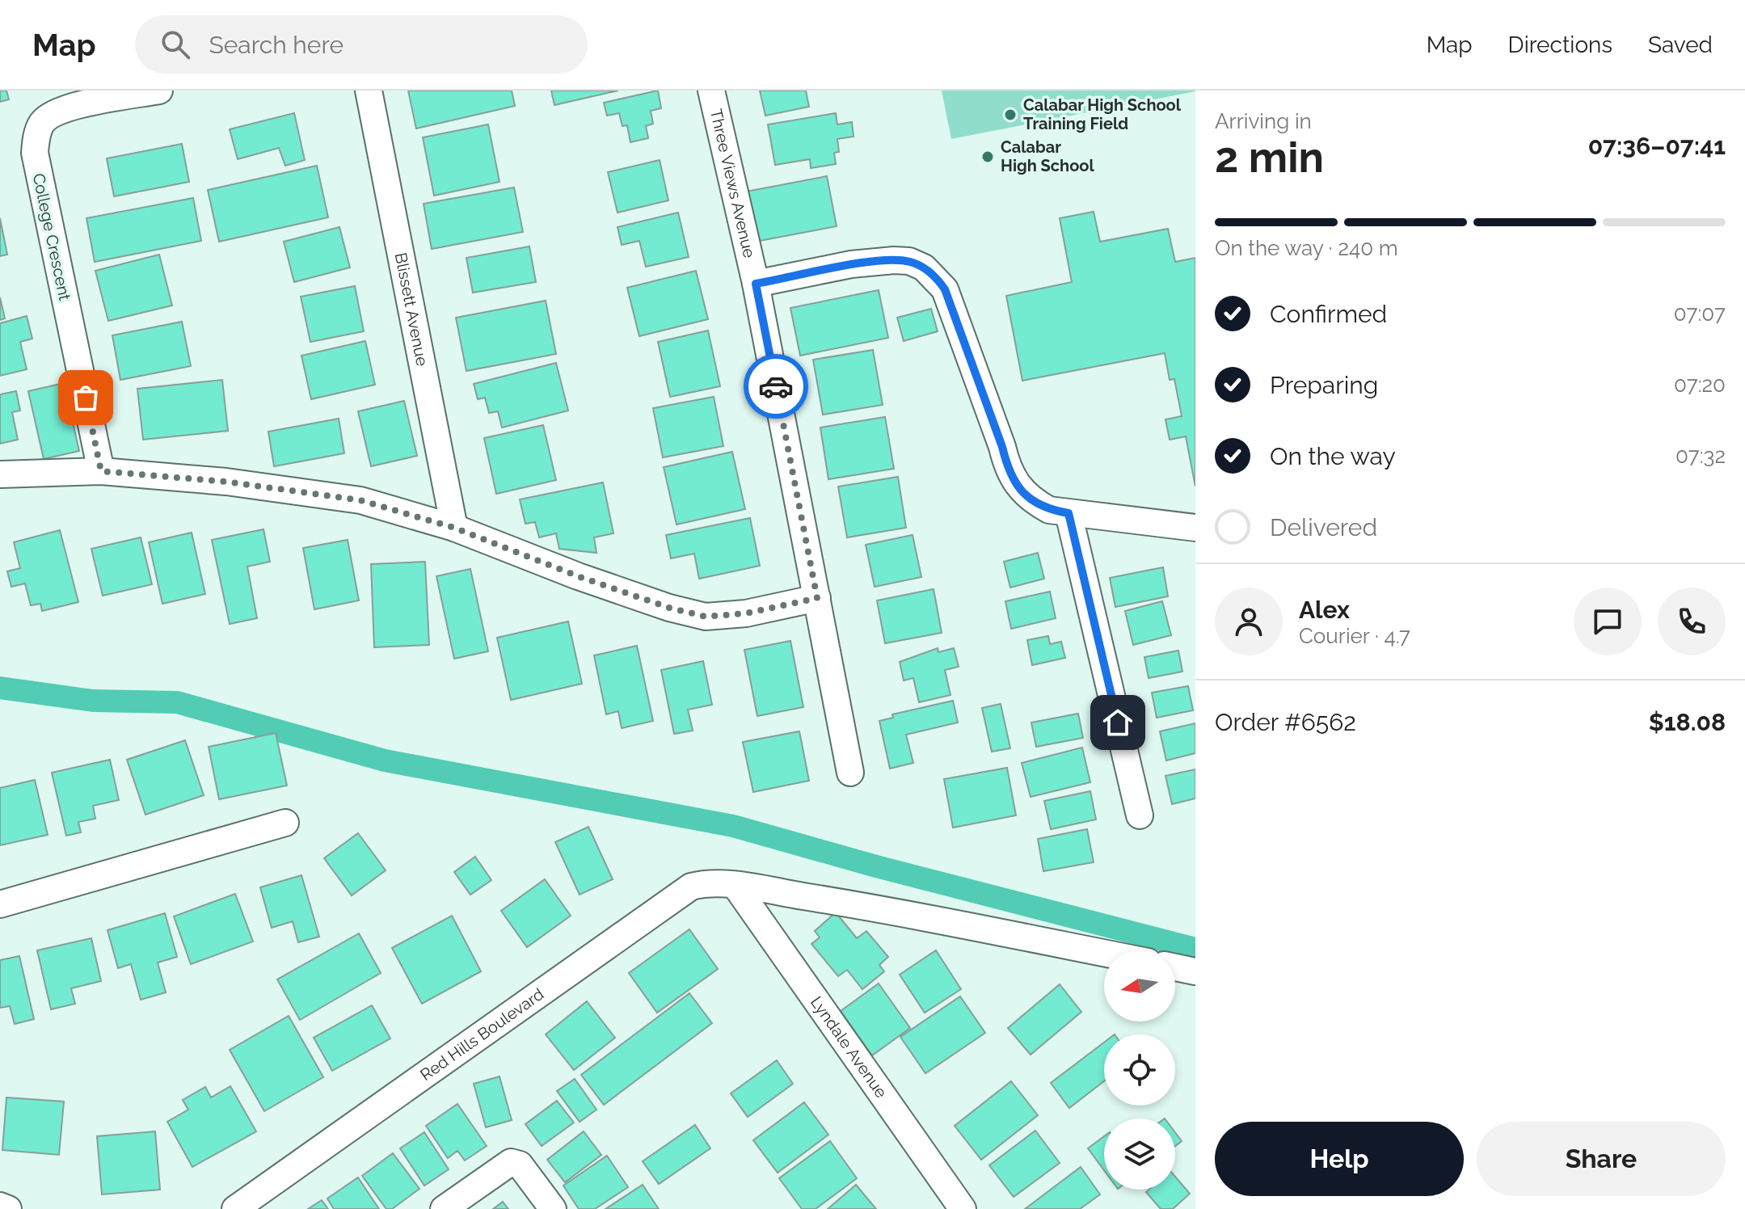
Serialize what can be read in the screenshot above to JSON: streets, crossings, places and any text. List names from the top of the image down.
{
  "streets": {
    "street": [
      "Three Views Avenue",
      "College Crescent",
      "Blissett Avenue",
      "Red Hills Boulevard",
      "Lyndale Avenue"
    ]
  },
  "crossings": [
    ["Red Hills Boulevard", "Lyndale Avenue"]
  ],
  "places": ["Calabar High School Training Field", "Calabar High School"],
  "north": "left",
  "page": {
    "header": "Map",
    "search": "Search here",
    "nav": ["Map", "Directions", "Saved"],
    "heading": ["2 min", "Arriving in", "07:36–07:41"],
    "panel": [
      "Alex",
      "Courier · 4.7",
      "Order #6562",
      "$18.08"
    ],
    "bar": "On the way · 240 m",
    "list": [
      ["Confirmed", "07:07"],
      ["Preparing", "07:20"],
      ["On the way", "07:32"],
      "Delivered"
    ],
    "buttons": ["Help", "Share"]
  }
}
